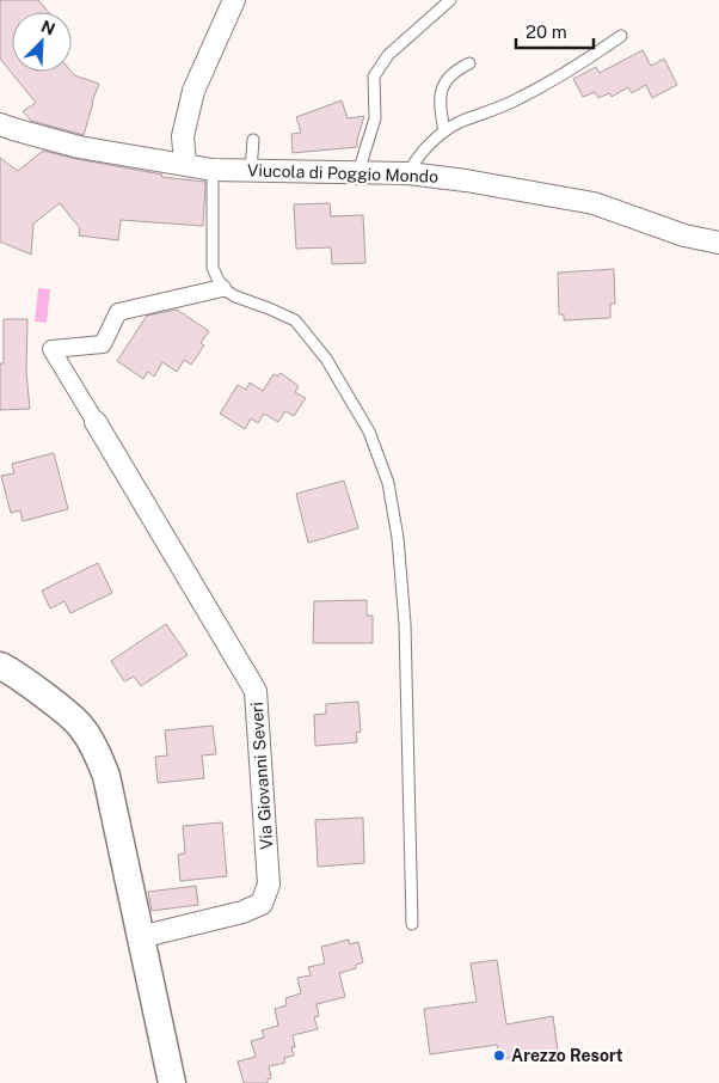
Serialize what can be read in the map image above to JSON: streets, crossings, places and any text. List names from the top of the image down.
{
  "streets": {
    "street": ["Viucola di Poggio Mondo", "Via Giovanni Severi"]
  },
  "places": ["Arezzo Resort"],
  "scale_bar": "20 m",
  "north": "top right"
}
